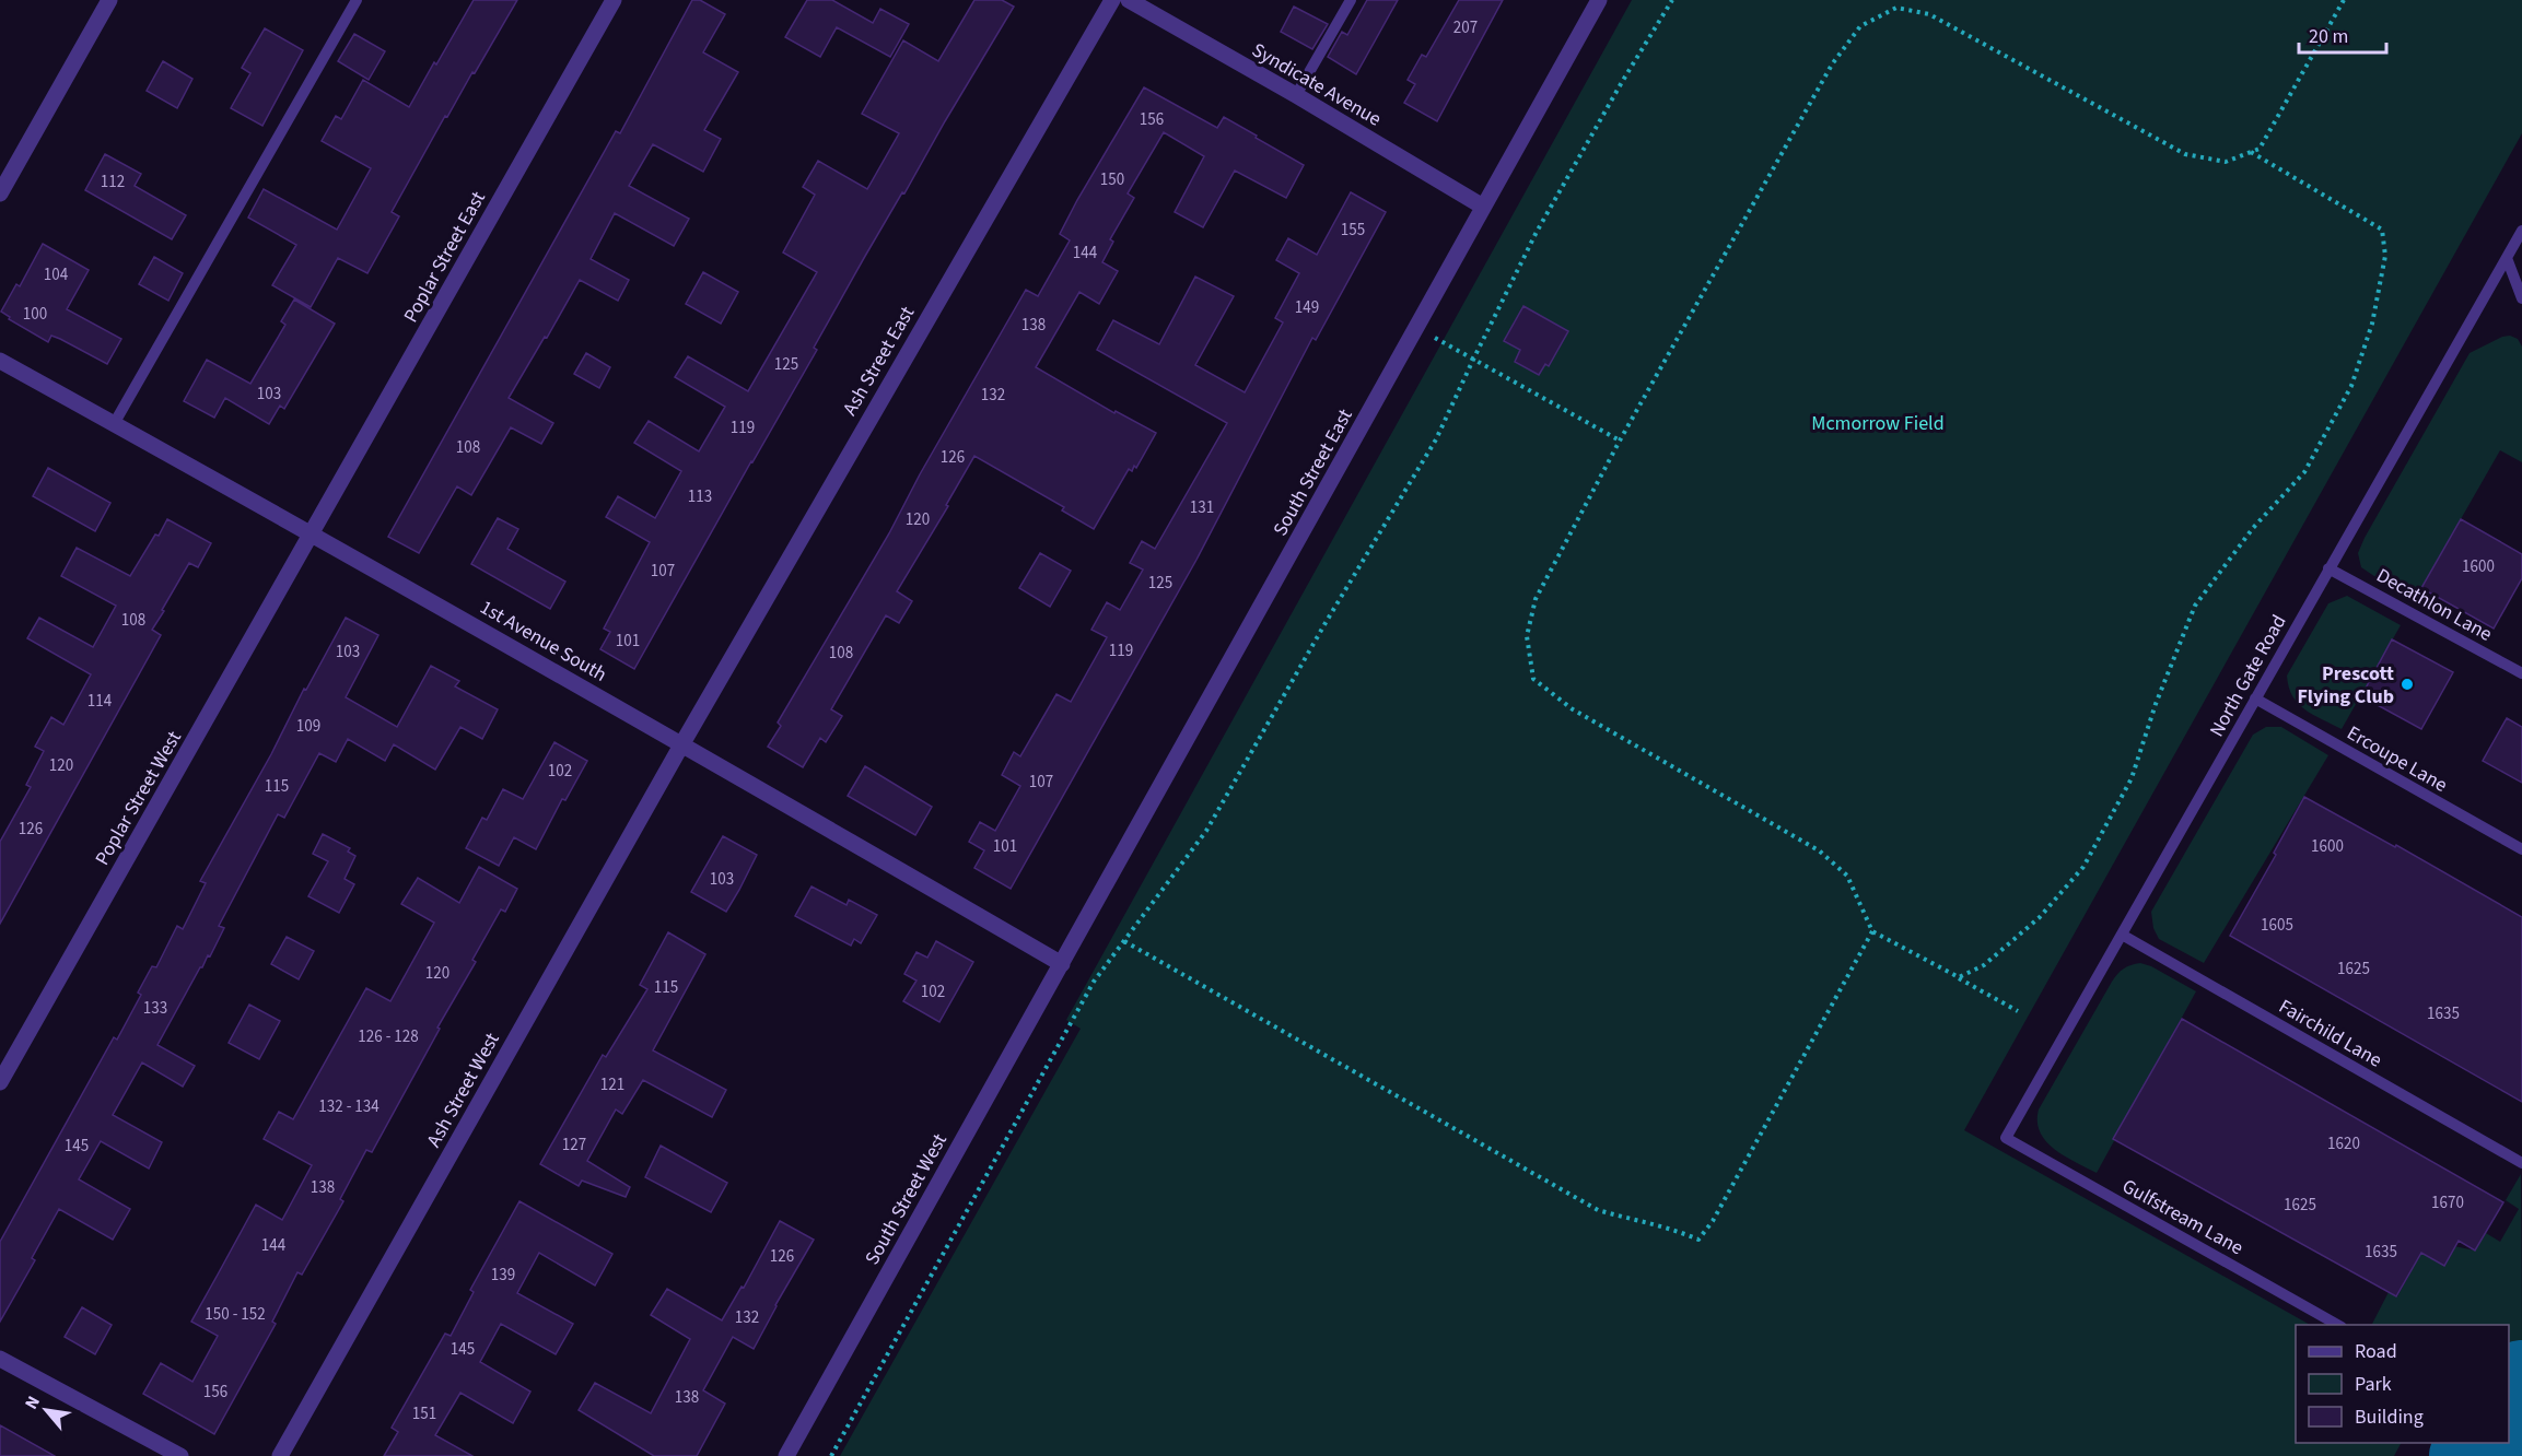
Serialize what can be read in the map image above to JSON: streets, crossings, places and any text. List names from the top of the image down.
{
  "streets": {
    "street": [
      "Syndicate Avenue",
      "Poplar Street East",
      "Ash Street East",
      "South Street East",
      "1st Avenue South",
      "Poplar Street West",
      "Ash Street West",
      "South Street West"
    ],
    "lane": [
      "Decathlon Lane",
      "North Gate Road",
      "Ercoupe Lane",
      "Fairchild Lane",
      "Gulfstream Lane"
    ]
  },
  "crossings": [
    ["Syndicate Avenue", "South Street East"],
    ["Poplar Street East", "1st Avenue South"],
    ["Poplar Street East", "Poplar Street West"],
    ["Ash Street East", "1st Avenue South"],
    ["Ash Street East", "Ash Street West"],
    ["South Street East", "1st Avenue South"],
    ["South Street East", "South Street West"],
    ["Decathlon Lane", "North Gate Road"],
    ["1st Avenue South", "Poplar Street West"],
    ["1st Avenue South", "Ash Street West"],
    ["1st Avenue South", "South Street West"],
    ["North Gate Road", "Ercoupe Lane"],
    ["North Gate Road", "Fairchild Lane"],
    ["North Gate Road", "Gulfstream Lane"]
  ],
  "parks": ["Mcmorrow Field"],
  "places": ["Prescott Flying Club"],
  "house_numbers": [
    "207",
    "156",
    "150",
    "112",
    "155",
    "144",
    "104",
    "149",
    "100",
    "138",
    "125",
    "103",
    "132",
    "119",
    "108",
    "126",
    "113",
    "131",
    "120",
    "1600",
    "107",
    "125",
    "108",
    "101",
    "119",
    "103",
    "108",
    "114",
    "109",
    "120",
    "102",
    "107",
    "115",
    "126",
    "101",
    "1600",
    "103",
    "1605",
    "1625",
    "120",
    "115",
    "102",
    "133",
    "1635",
    "126 - 128",
    "121",
    "132 - 134",
    "1620",
    "127",
    "145",
    "138",
    "1670",
    "1625",
    "144",
    "1635",
    "126",
    "139",
    "150 - 152",
    "132",
    "145",
    "156",
    "138",
    "151"
  ],
  "legend": ["Road", "Park", "Building"],
  "scale_bar": "20 m",
  "north": "top left"
}
